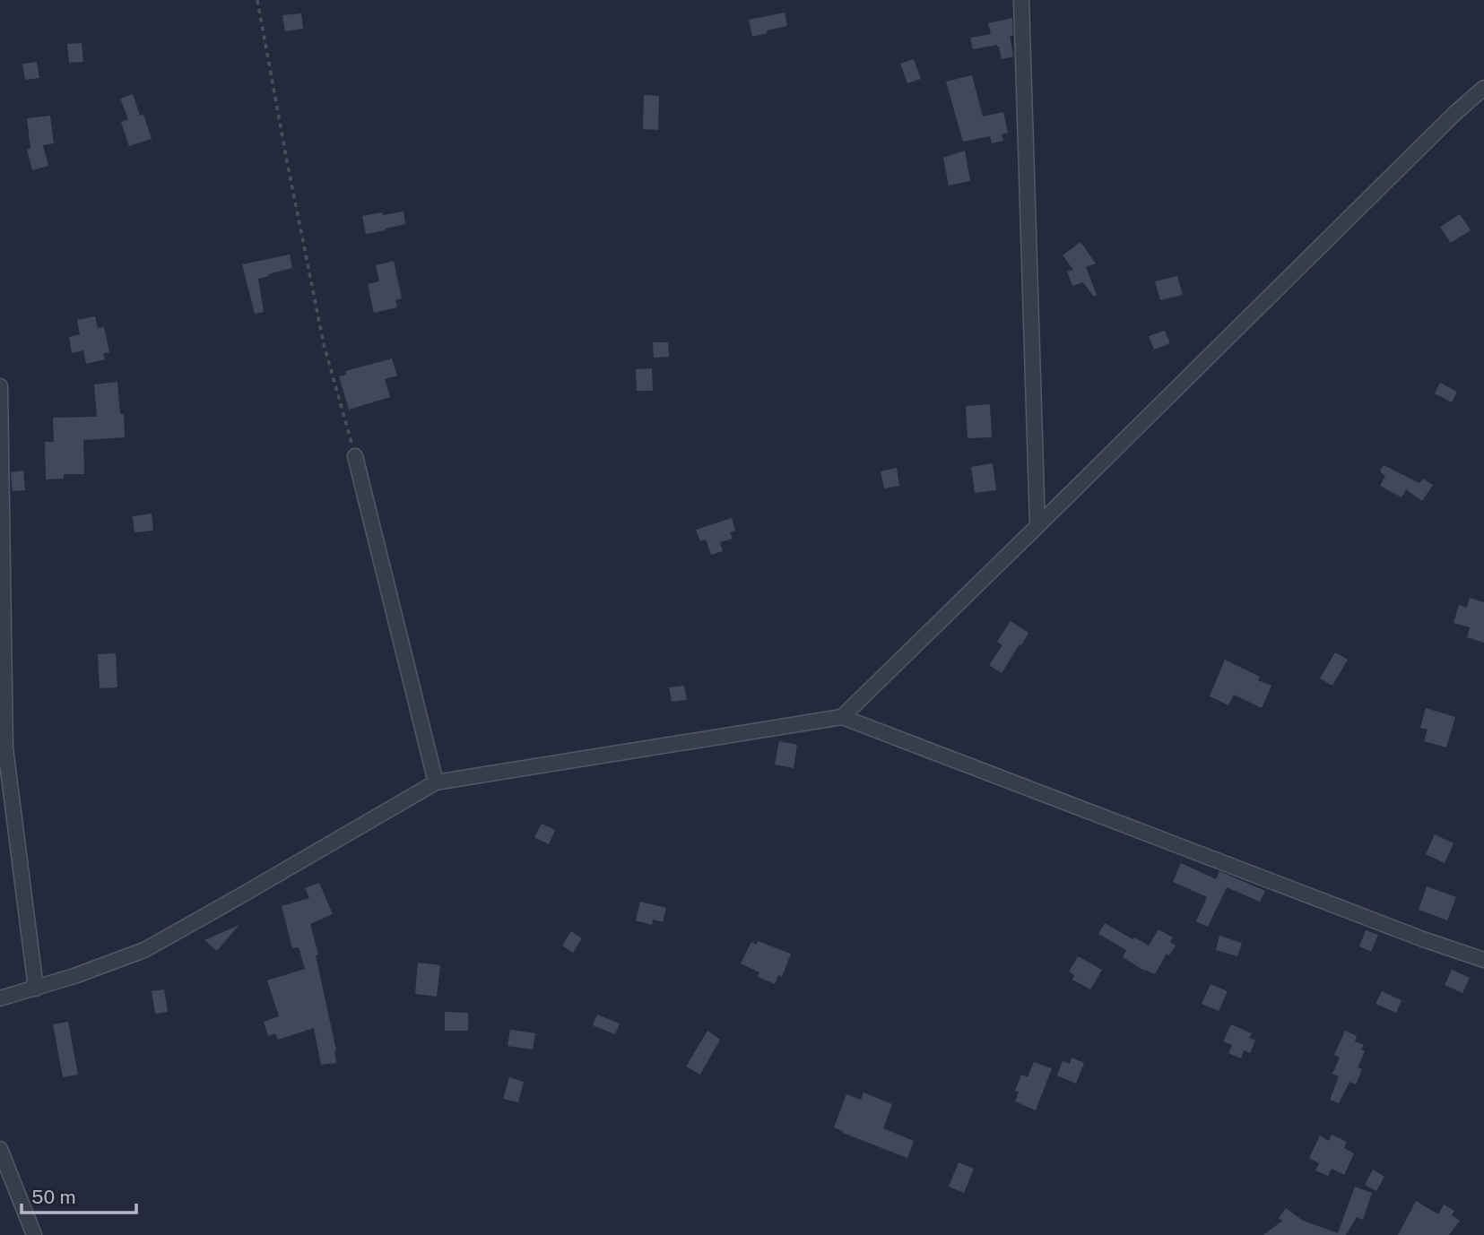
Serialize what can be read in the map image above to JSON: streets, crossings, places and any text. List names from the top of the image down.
{
  "scale_bar": "50 m"
}
